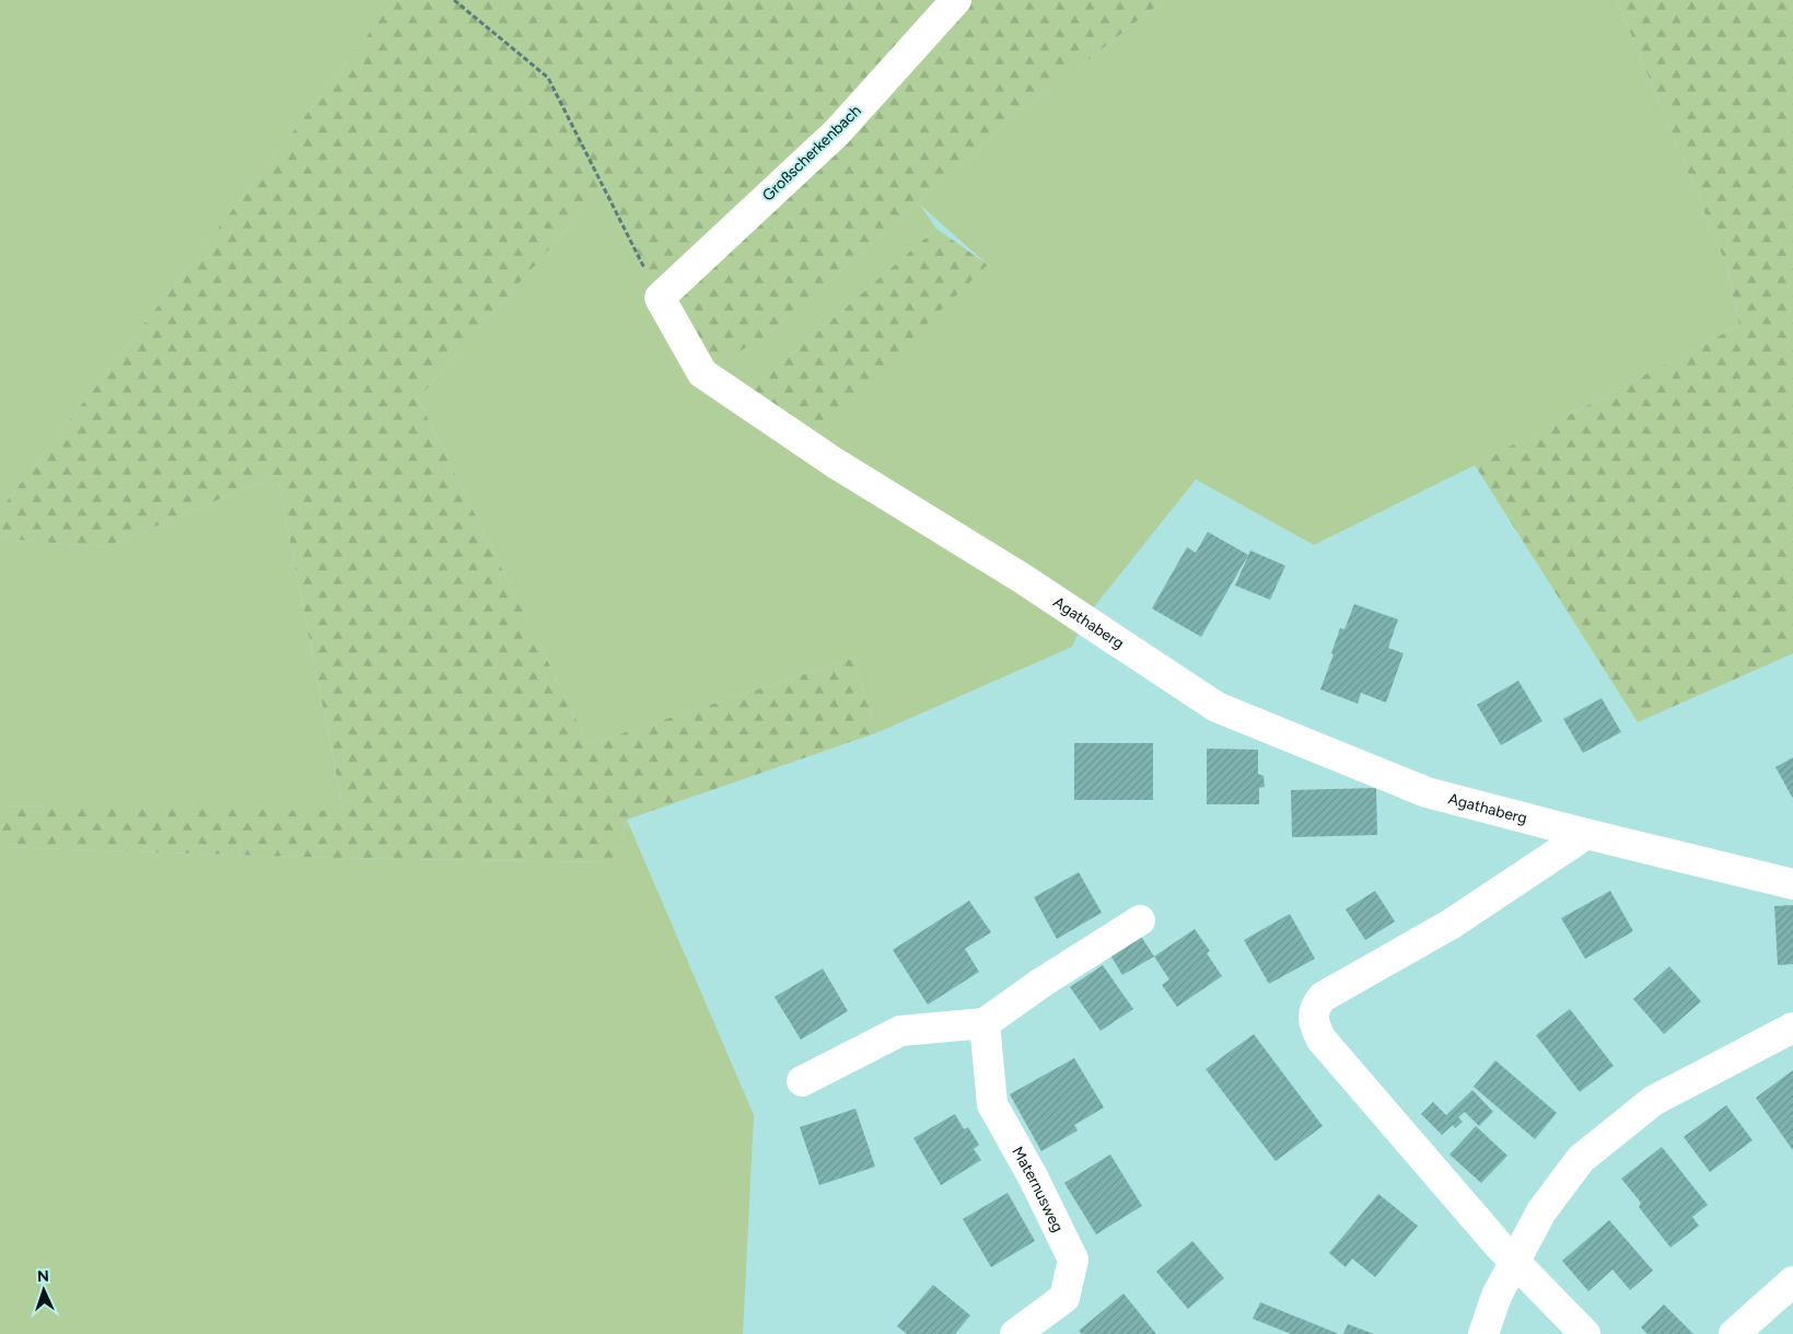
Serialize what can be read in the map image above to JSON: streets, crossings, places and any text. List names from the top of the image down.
{
  "streets": {
    "street": ["Großscherkenbach", "Agathaberg", "Maternusweg"]
  },
  "crossings": [
    ["Großscherkenbach", "Agathaberg"]
  ],
  "north": "top"
}
